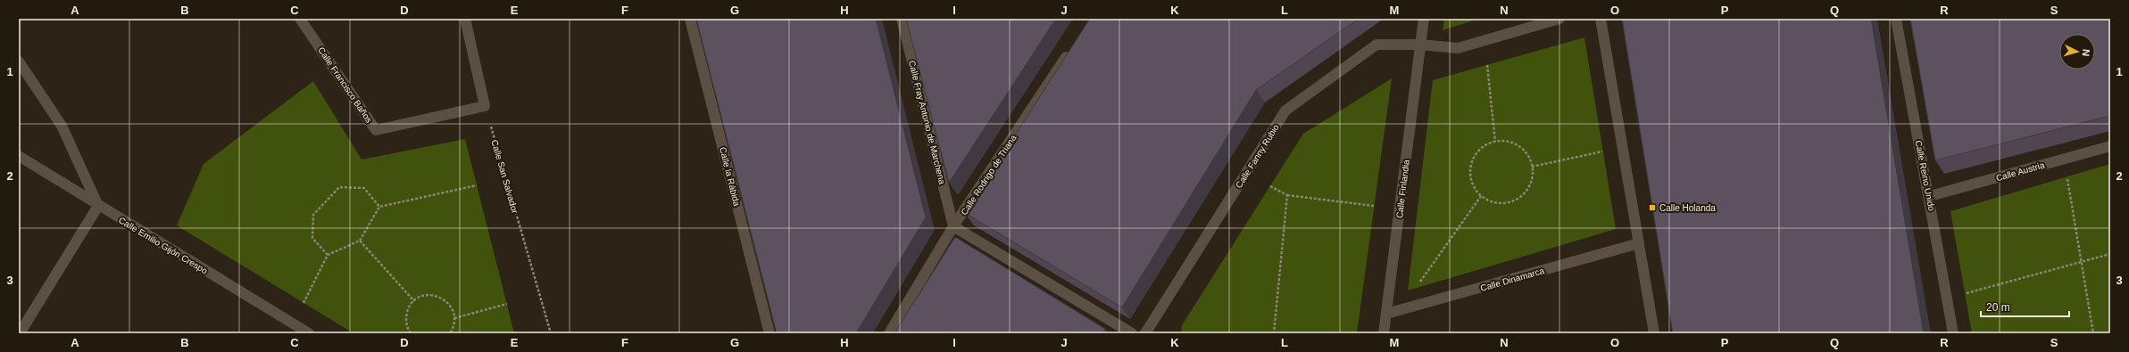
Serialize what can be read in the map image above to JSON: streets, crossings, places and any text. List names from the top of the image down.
{
  "streets": {
    "street": [
      "Calle Francisco Baños",
      "Calle Fray Antonio de Marchena",
      "Calle Fanny Rubio",
      "Calle Austria",
      "Calle Rodrigo de Triana",
      "Calle Reino Unido",
      "Calle la Rábida",
      "Calle Finlandia",
      "Calle Emilio Gijón Crespo",
      "Calle Dinamarca"
    ],
    "path": ["Calle San Salvador"]
  },
  "crossings": [
    ["Calle Francisco Baños", "Calle San Salvador"],
    ["Calle Fray Antonio de Marchena", "Calle Rodrigo de Triana"],
    ["Calle Fanny Rubio", "Calle Finlandia"],
    ["Calle Austria", "Calle Reino Unido"],
    ["Calle Finlandia", "Calle Dinamarca"]
  ],
  "places": {
    "transit": ["Calle Holanda"]
  },
  "scale_bar": "20 m",
  "north": "right",
  "grid": {
    "columns": [
      "A",
      "B",
      "C",
      "D",
      "E",
      "F",
      "G",
      "H",
      "I",
      "J",
      "K",
      "L",
      "M",
      "N",
      "O",
      "P",
      "Q",
      "R",
      "S"
    ],
    "rows": ["1", "2", "3"]
  }
}
